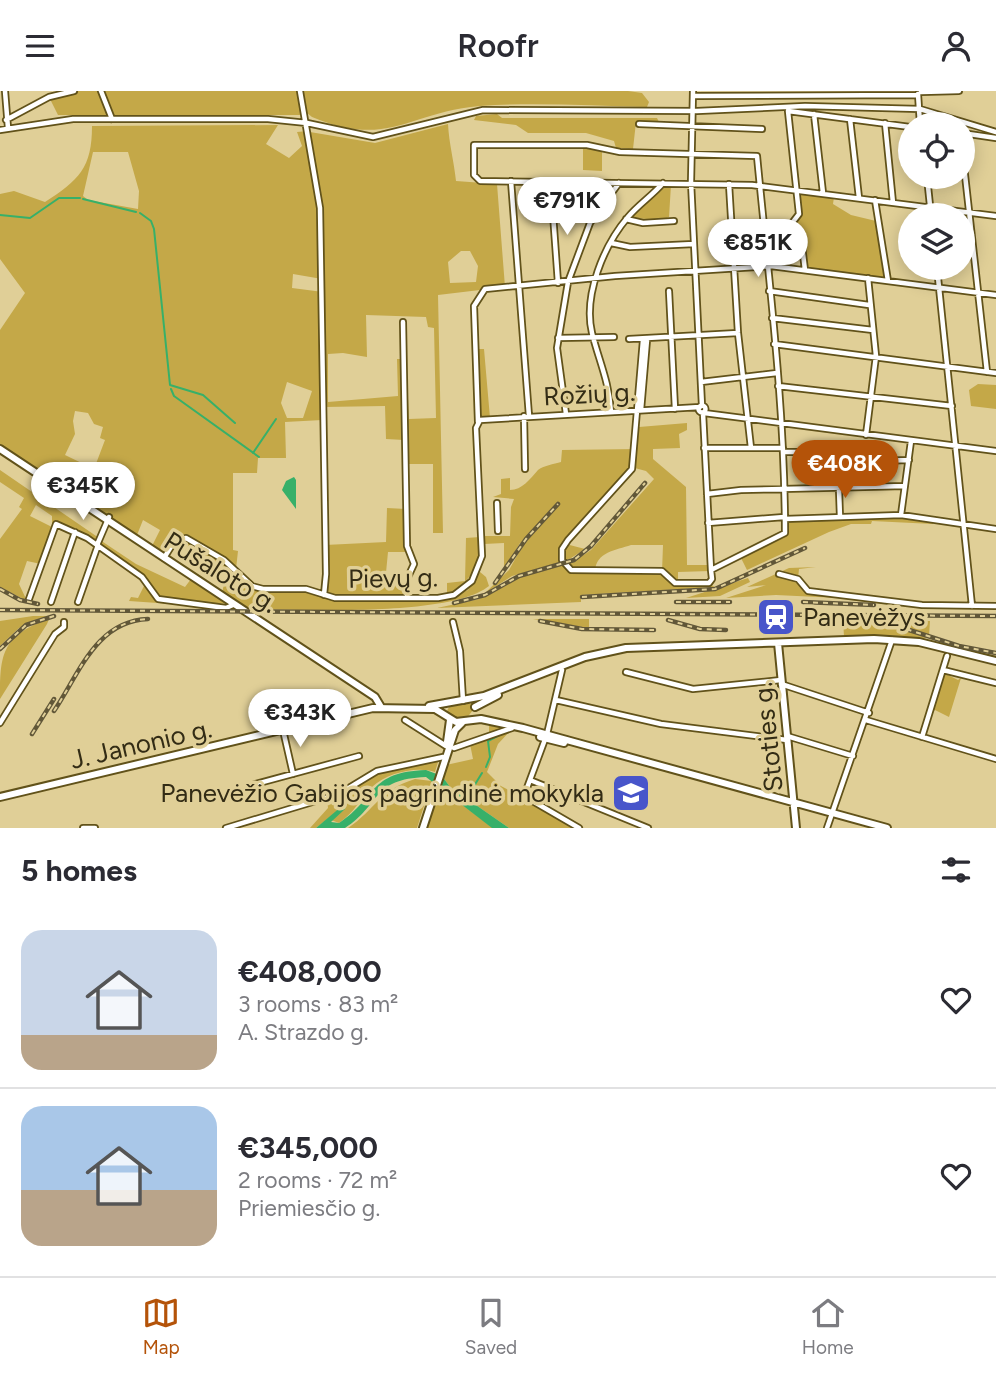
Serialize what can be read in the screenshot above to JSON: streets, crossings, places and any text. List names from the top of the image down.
{
  "streets": {
    "main road": ["Pušaloto g.", "Stoties g.", "J. Janonio g."],
    "street": ["Rožių g.", "Pievų g."]
  },
  "crossings": [
    ["Rožių g.", "Pievų g."],
    ["Pušaloto g.", "Pievų g."],
    ["Pušaloto g.", "J. Janonio g."]
  ],
  "places": {
    "station": ["Panevėžys"],
    "school or university": ["Panevėžio Gabijos pagrindinė mokykla"]
  },
  "page": {
    "header": "Roofr",
    "price": [
      "€791K",
      "€851K",
      "€408K",
      "€345K",
      "€343K"
    ],
    "heading": "5 homes",
    "list": [
      {
        "name": "€408,000",
        "note": "3 rooms · 83 m² · A. Strazdo g."
      },
      {
        "name": "€345,000",
        "note": "2 rooms · 72 m² · Priemiesčio g."
      }
    ],
    "tabs": ["Map", "Saved", "Home"]
  }
}
